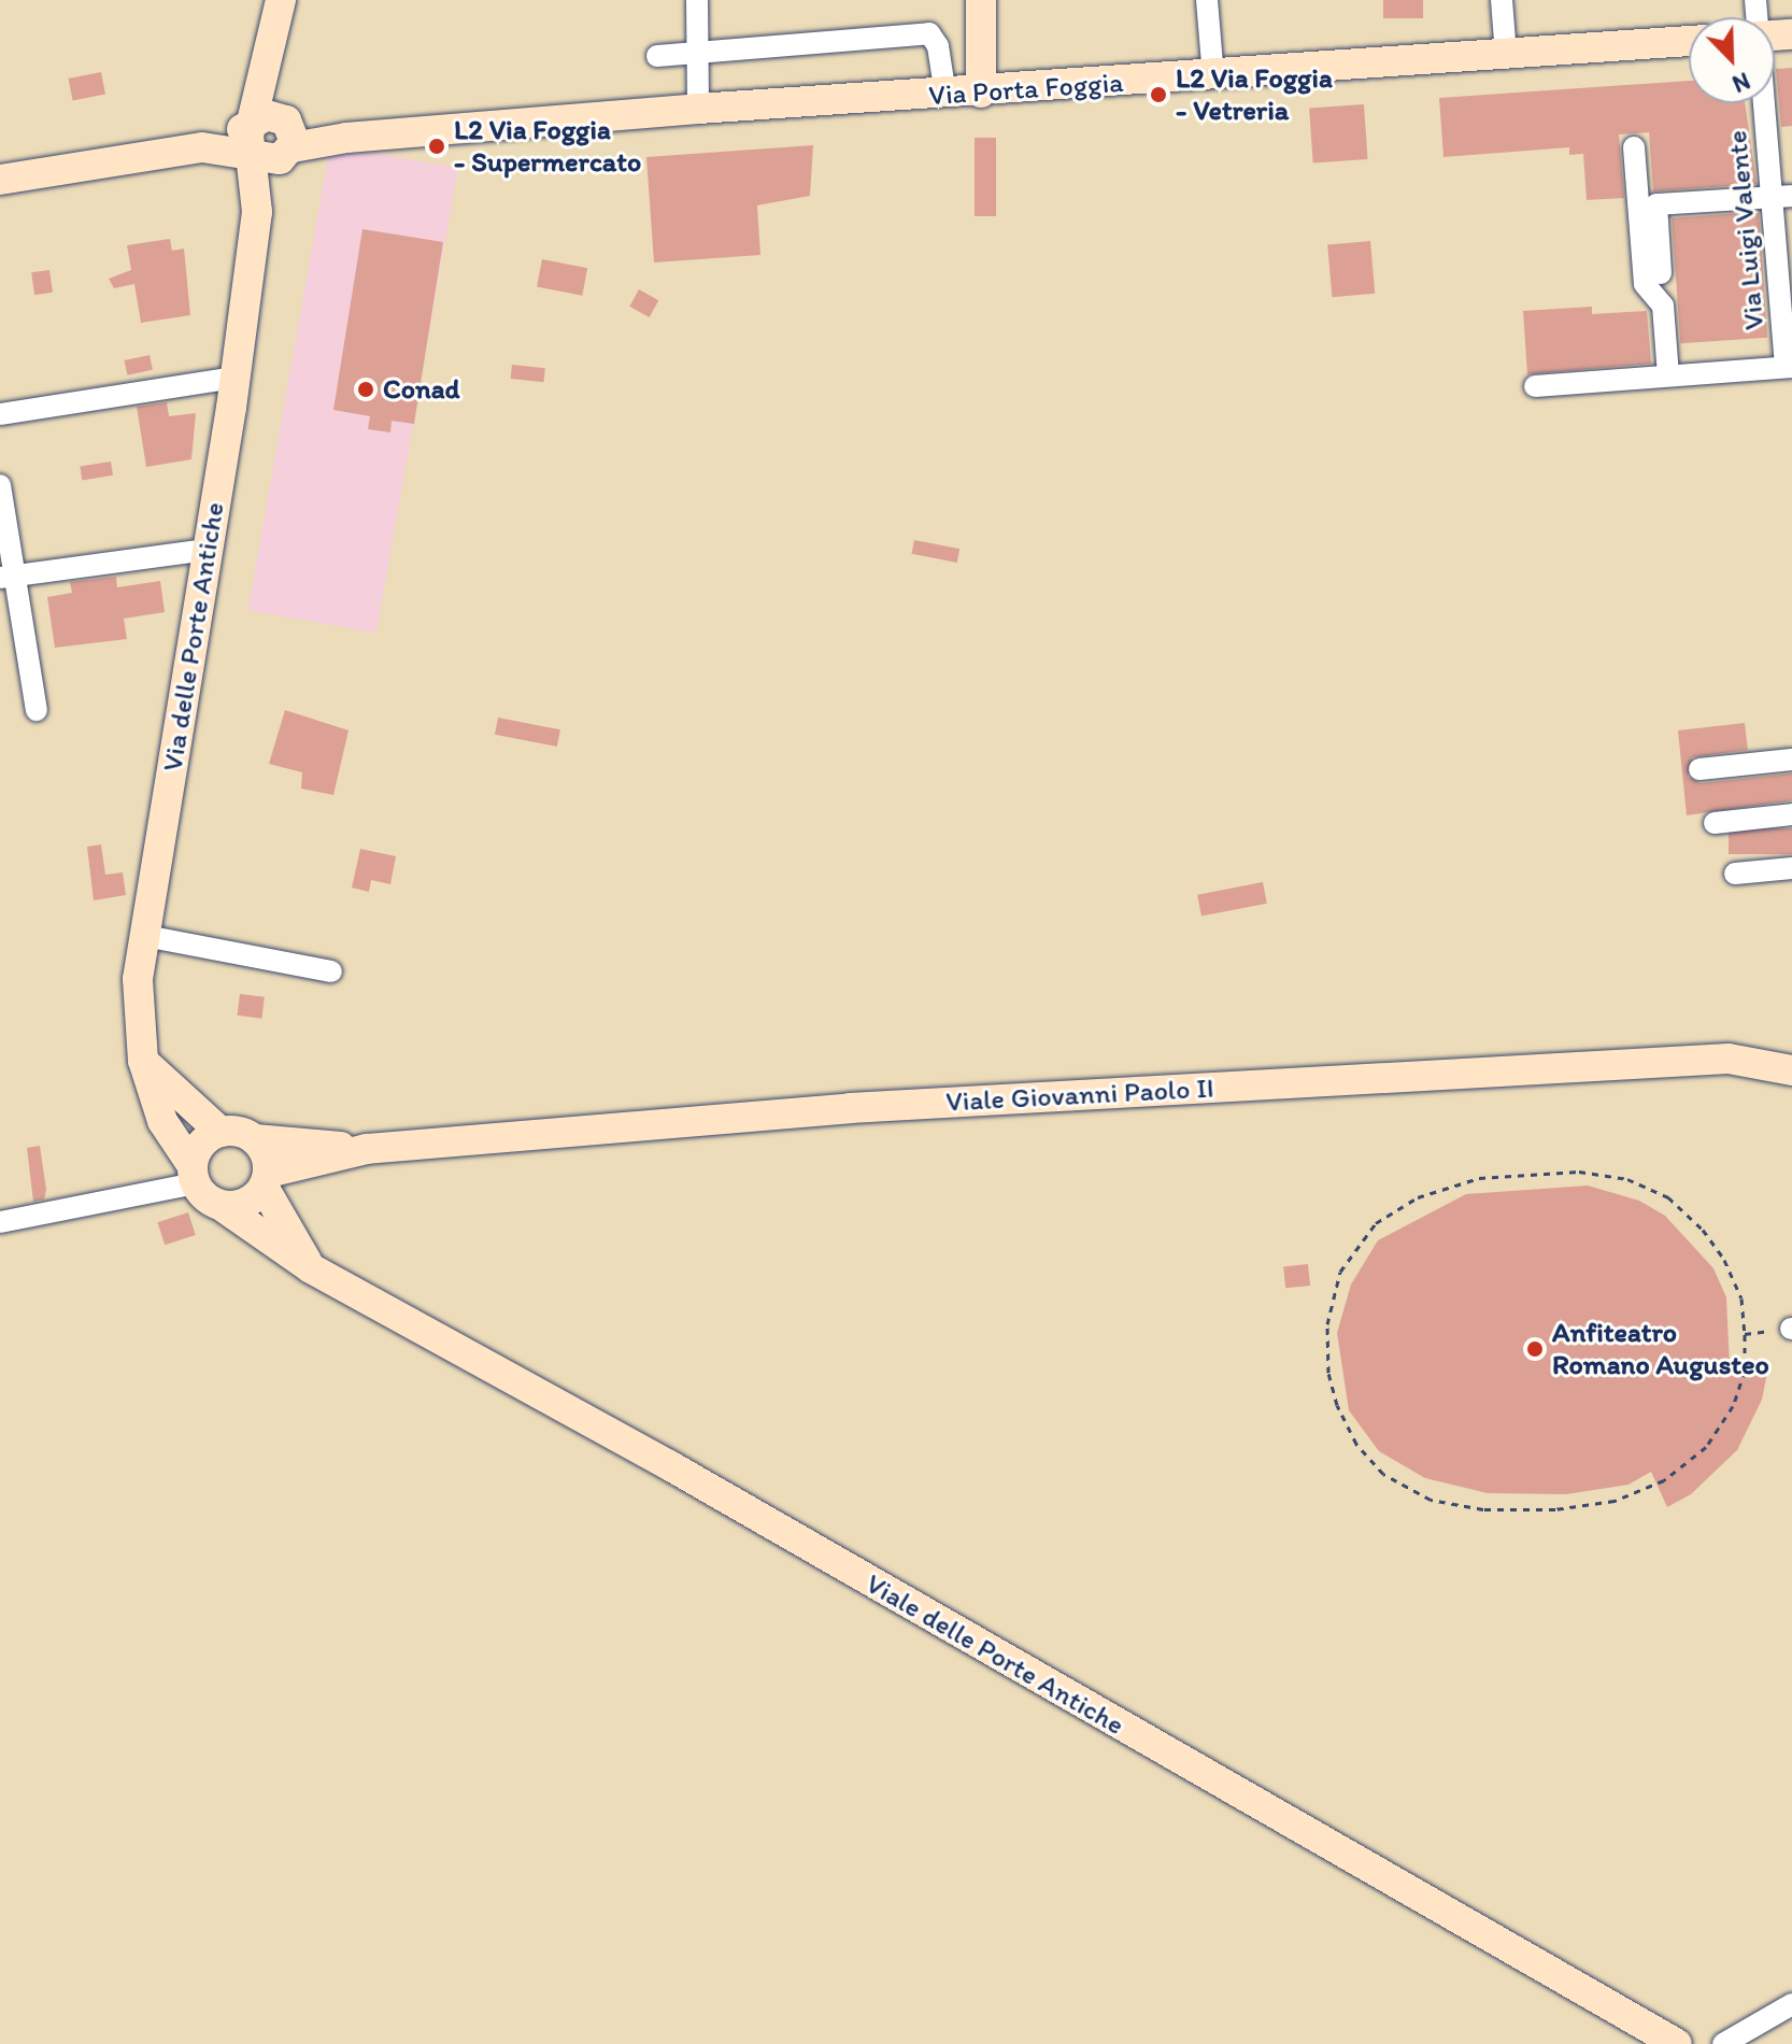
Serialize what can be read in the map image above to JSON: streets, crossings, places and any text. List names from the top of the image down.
{
  "streets": {
    "main road": [
      "Via Porta Foggia",
      "Via delle Porte Antiche",
      "Viale Giovanni Paolo II",
      "Viale delle Porte Antiche"
    ],
    "street": ["Via Luigi Valente"]
  },
  "crossings": [
    ["Via Porta Foggia", "Via delle Porte Antiche"],
    ["Via delle Porte Antiche", "Viale delle Porte Antiche"]
  ],
  "places": [
    "L2 Via Foggia - Vetreria",
    "L2 Via Foggia - Supermercato",
    "Conad",
    "Anfiteatro Romano Augusteo"
  ],
  "north": "bottom right"
}
